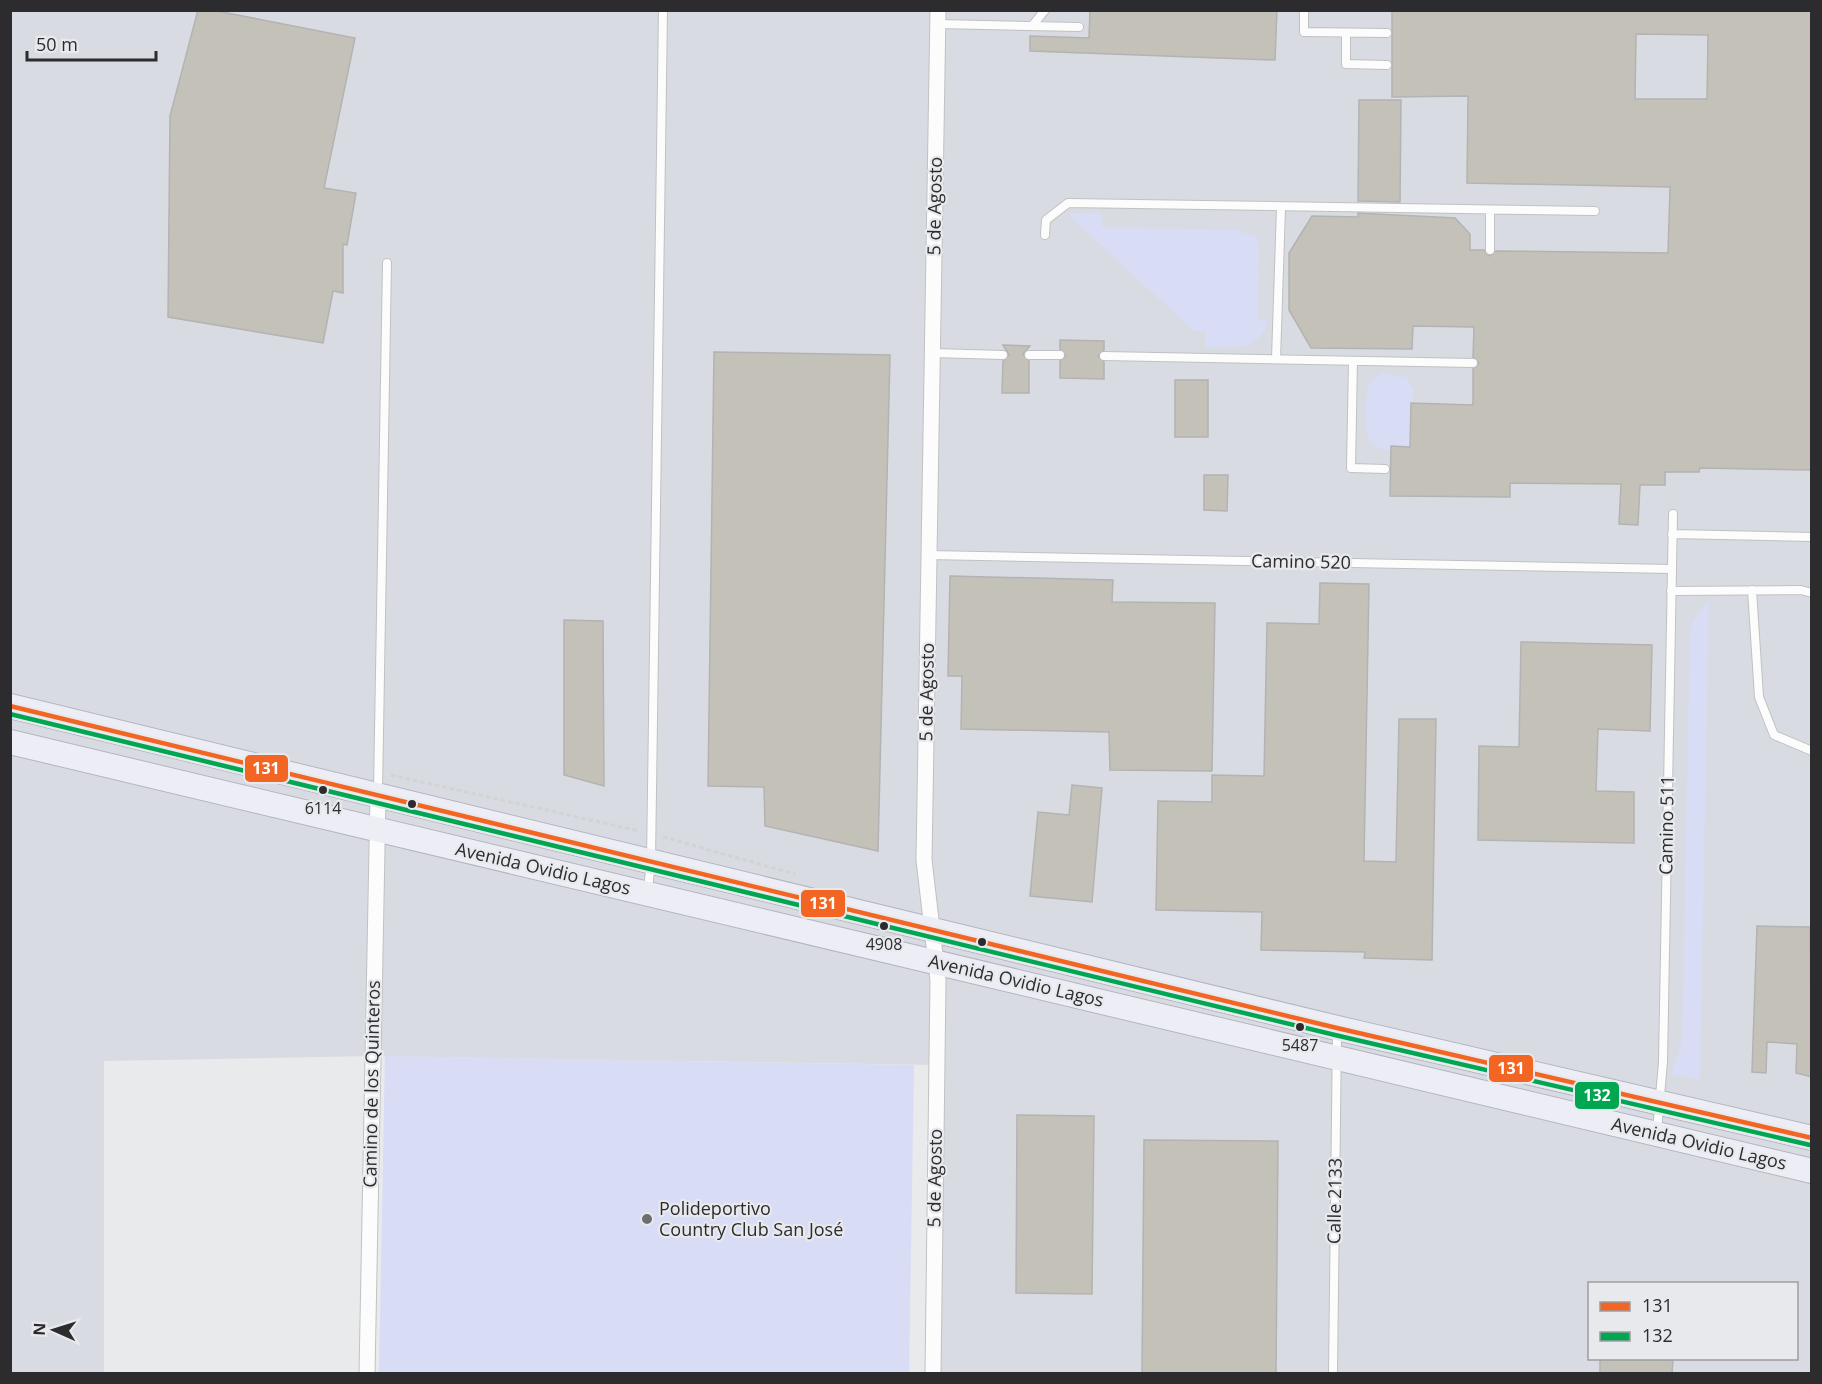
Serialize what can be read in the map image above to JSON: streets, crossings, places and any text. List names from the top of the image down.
{
  "streets": {
    "main road": ["Avenida Ovidio Lagos"],
    "street": ["5 de Agosto", "Camino de los Quinteros"],
    "lane": ["Camino 520", "Camino 511", "Calle 2133"]
  },
  "crossings": [
    ["5 de Agosto", "Camino 520"],
    ["5 de Agosto", "Avenida Ovidio Lagos"],
    ["Camino 520", "Camino 511"],
    ["Camino 511", "Avenida Ovidio Lagos"],
    ["Avenida Ovidio Lagos", "Camino de los Quinteros"],
    ["Avenida Ovidio Lagos", "Calle 2133"]
  ],
  "places": [
    "6114",
    "4908",
    "5487",
    "Polideportivo Country Club San José"
  ],
  "lines": ["transit line 131", "transit line 132"],
  "legend": ["131", "132"],
  "scale_bar": "50 m",
  "north": "left"
}
